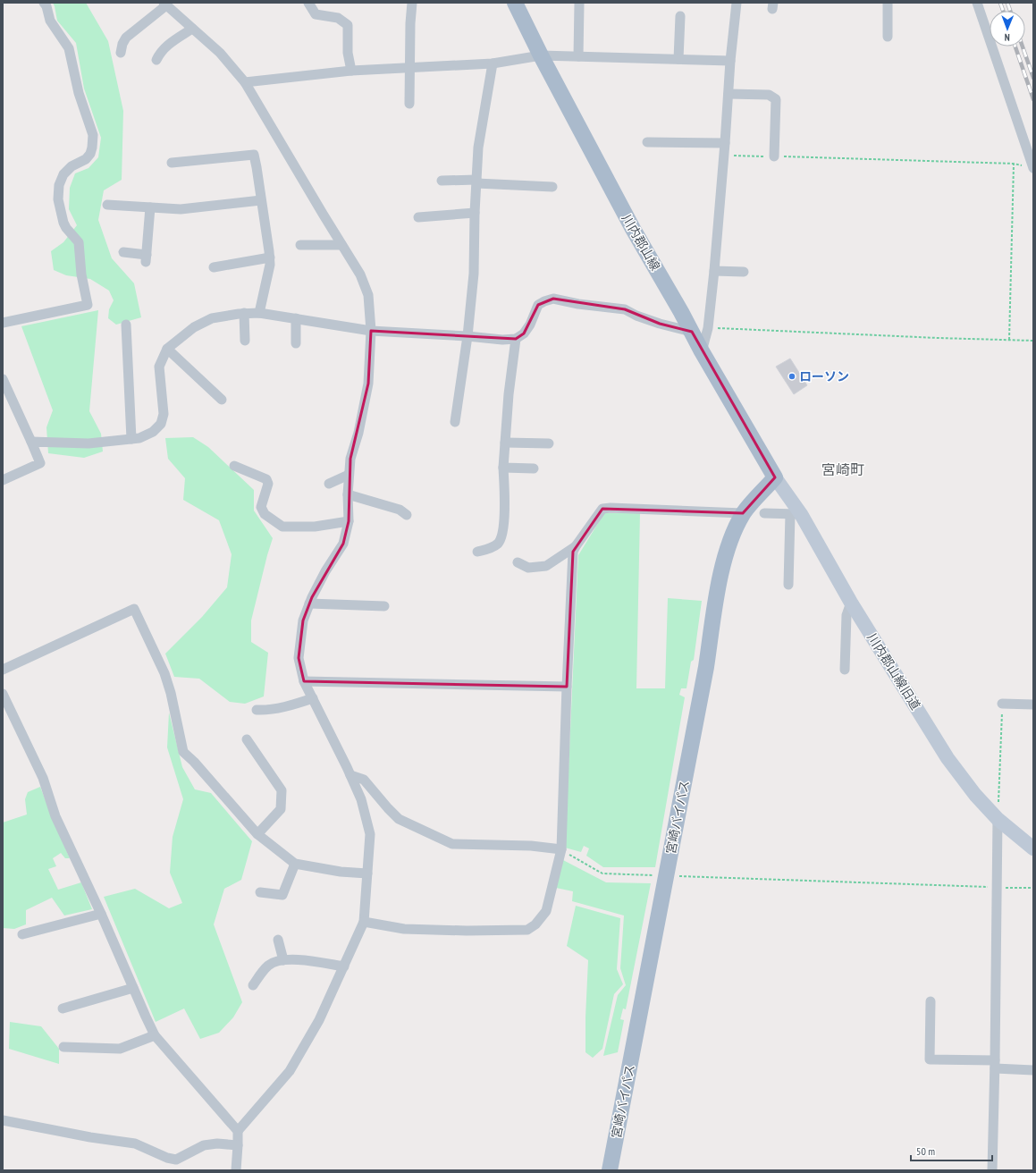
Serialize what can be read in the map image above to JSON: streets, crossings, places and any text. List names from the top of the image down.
{
  "streets": {
    "main road": ["川内郡山線", "宮崎バイパス"],
    "street": ["川内郡山線旧道"]
  },
  "crossings": [
    ["川内郡山線", "川内郡山線旧道"],
    ["川内郡山線", "宮崎バイパス"],
    ["川内郡山線旧道", "宮崎バイパス"]
  ],
  "districts": ["宮崎町"],
  "places": ["ローソン"],
  "scale_bar": "50 m",
  "north": "bottom"
}
